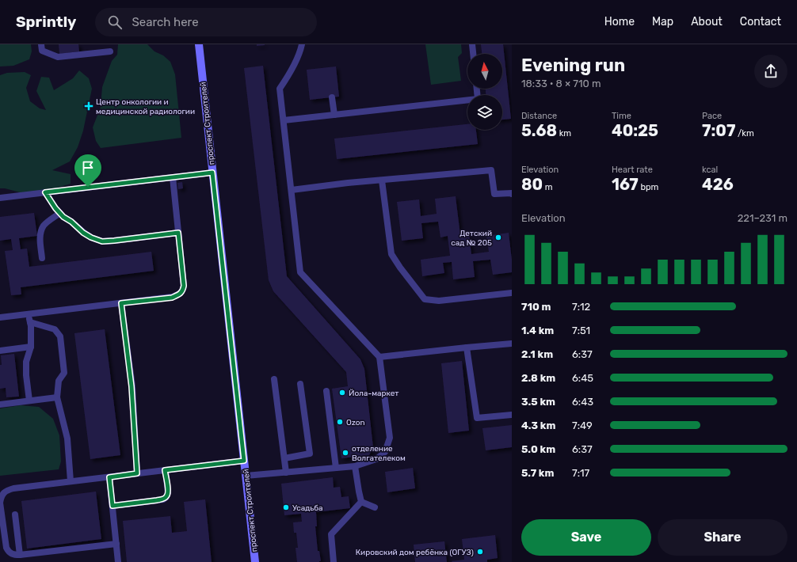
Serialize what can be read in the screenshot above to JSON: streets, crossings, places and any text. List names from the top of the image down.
{
  "streets": {
    "main road": ["проспект Строителей"]
  },
  "places": {
    "health": ["Центр онкологии и медицинской радиологии"],
    "other": [
      "Детский сад № 205",
      "Йола-маркет",
      "Ozon",
      "отделение Волгателеком",
      "Усадьба",
      "Кировский дом ребёнка (ОГУЗ)"
    ]
  },
  "north": "top",
  "page": {
    "header": "Sprintly",
    "search": "Search here",
    "nav": [
      "Home",
      "Map",
      "About",
      "Contact"
    ],
    "heading": ["Evening run", "18:33 · 8 × 710 m"],
    "stats": [
      ["Distance", "5.68 km"],
      ["Time", "40:25"],
      ["Pace", "7:07 /km"],
      ["Elevation", "80 m"],
      ["Heart rate", "167 bpm"],
      ["kcal", "426"]
    ],
    "chart": ["Elevation", "221–231 m"],
    "list": [
      {
        "name": "710 m",
        "note": "7:12"
      },
      {
        "name": "1.4 km",
        "note": "7:51"
      },
      {
        "name": "2.1 km",
        "note": "6:37"
      },
      {
        "name": "2.8 km",
        "note": "6:45"
      },
      {
        "name": "3.5 km",
        "note": "6:43"
      },
      {
        "name": "4.3 km",
        "note": "7:49"
      },
      {
        "name": "5.0 km",
        "note": "6:37"
      },
      {
        "name": "5.7 km",
        "note": "7:17"
      }
    ],
    "buttons": ["Save", "Share"]
  }
}
